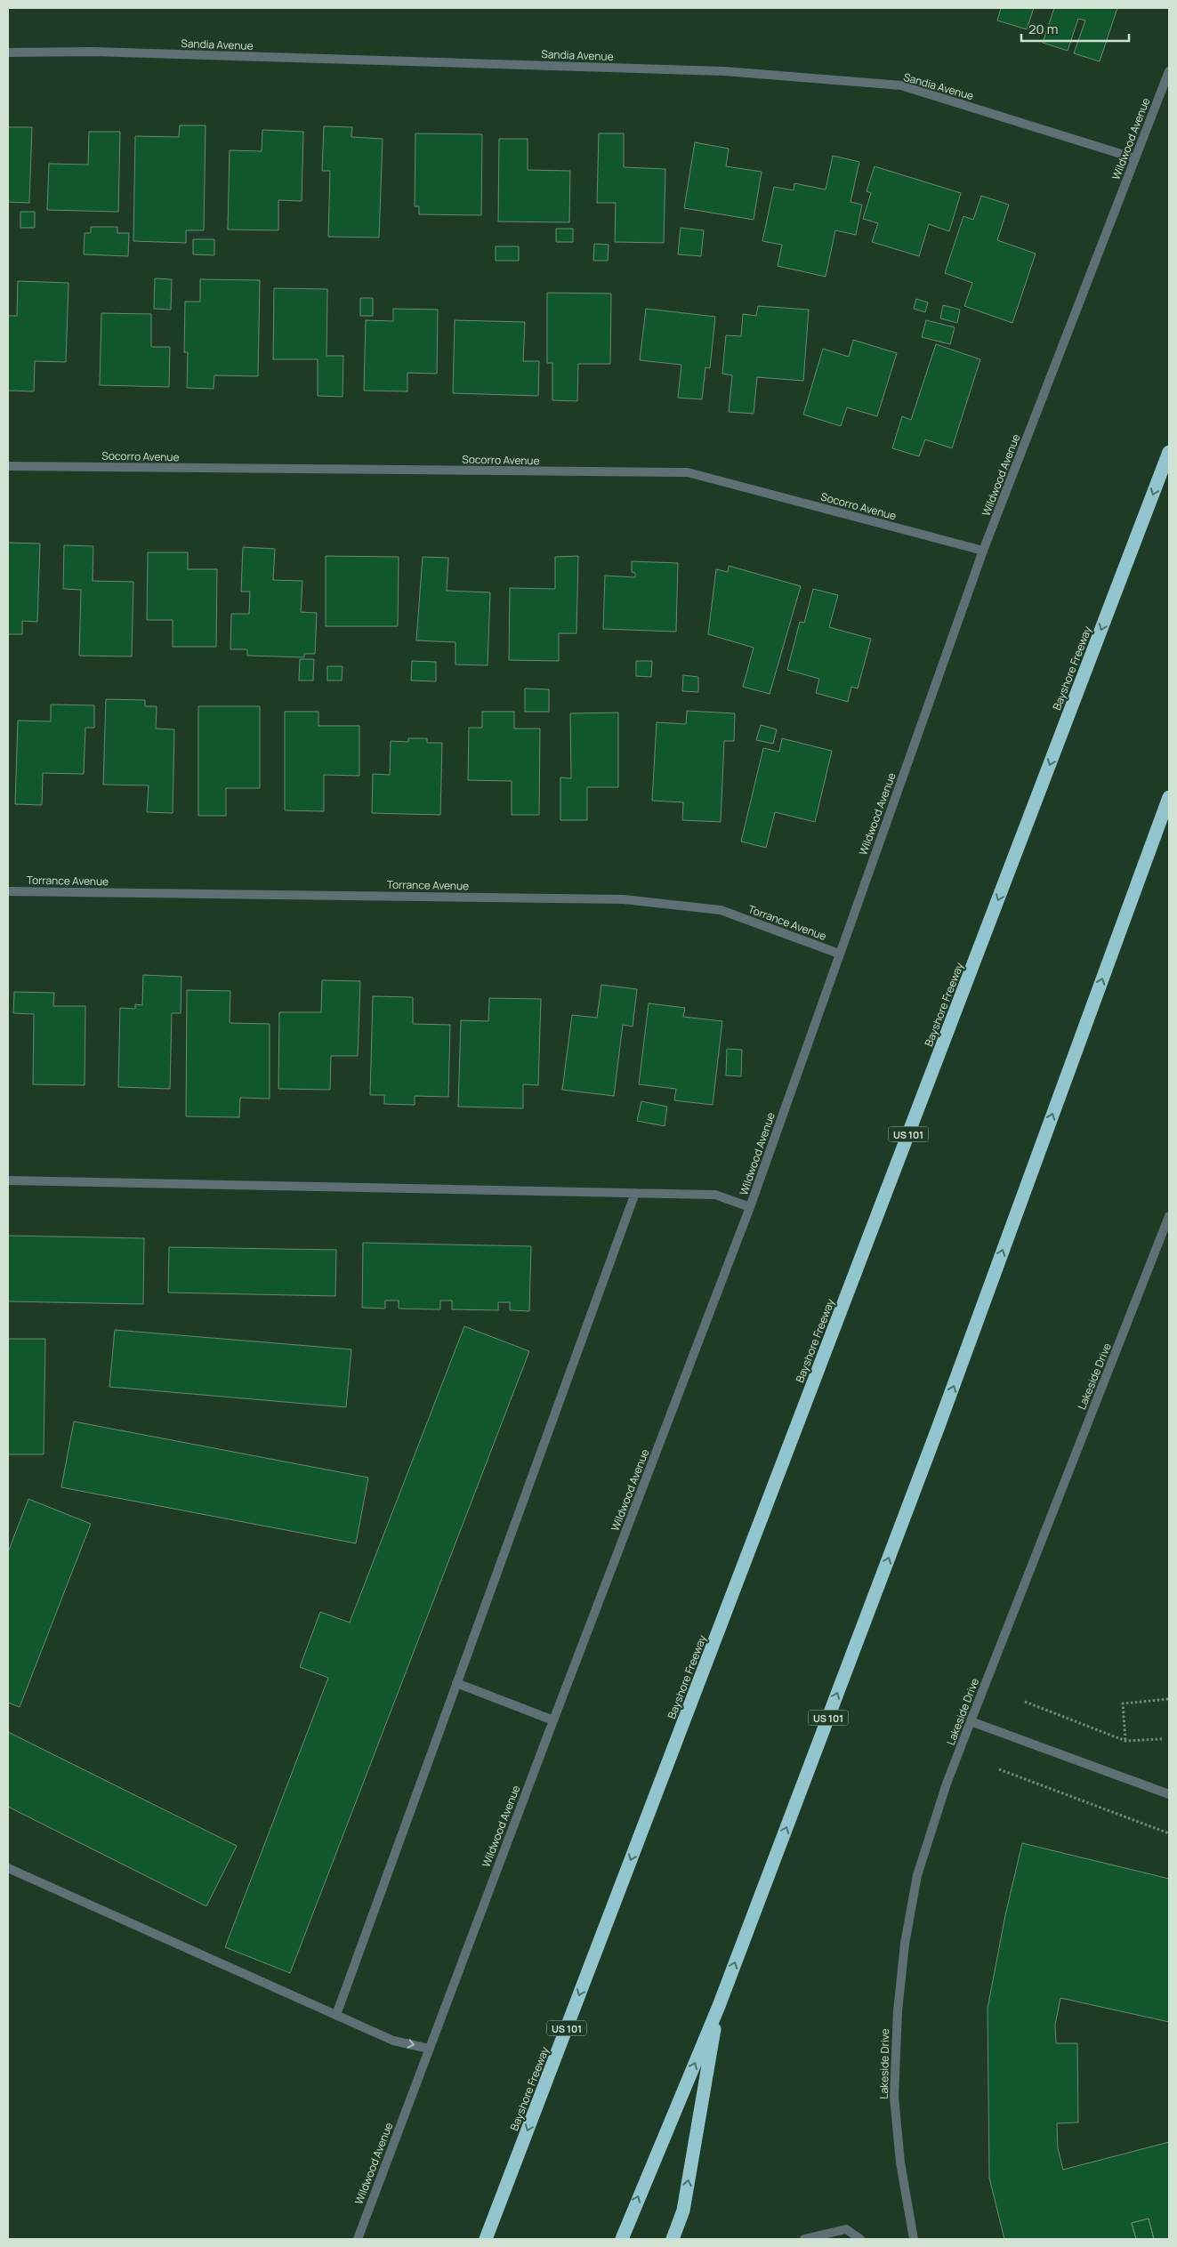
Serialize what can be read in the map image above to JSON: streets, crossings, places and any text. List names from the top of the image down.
{
  "streets": {
    "highway": ["Bayshore Freeway", "US 101"],
    "street": [
      "Sandia Avenue",
      "Wildwood Avenue",
      "Socorro Avenue",
      "Torrance Avenue",
      "Lakeside Drive"
    ]
  },
  "crossings": [
    ["Sandia Avenue", "Wildwood Avenue"],
    ["Wildwood Avenue", "Socorro Avenue"],
    ["Wildwood Avenue", "Torrance Avenue"]
  ],
  "one_way": ["Bayshore Freeway"],
  "scale_bar": "20 m"
}
